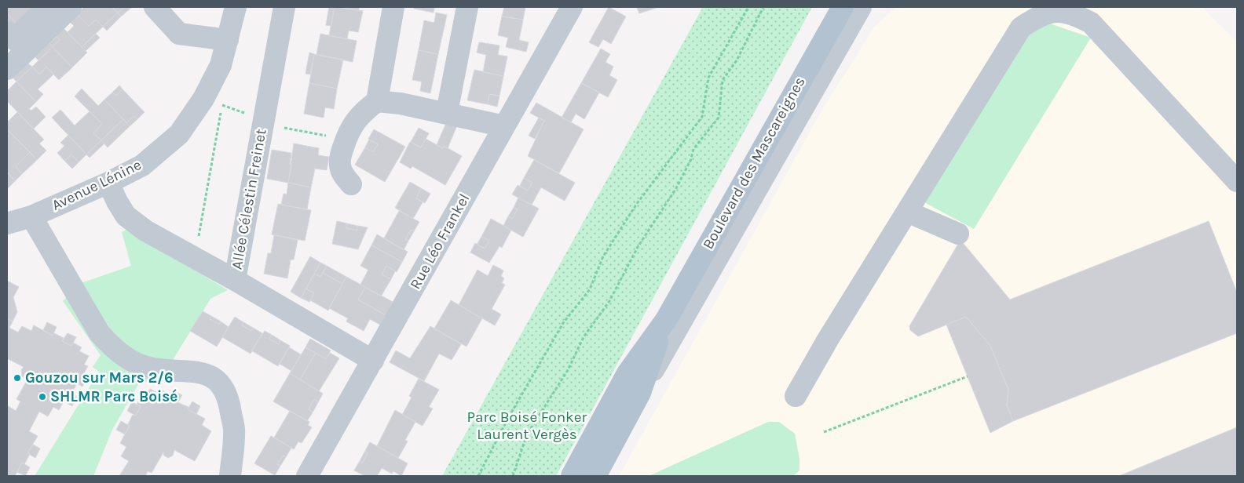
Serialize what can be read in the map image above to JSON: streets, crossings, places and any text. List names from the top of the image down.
{
  "streets": {
    "main road": ["Boulevard des Mascareignes"],
    "street": ["Avenue Lénine", "Allée Célestin Freinet", "Rue Léo Frankel"]
  },
  "crossings": [
    ["Allée Célestin Freinet", "Rue Léo Frankel"]
  ],
  "parks": ["Parc Boisé Fonker Laurent Vergès"],
  "places": ["Gouzou sur Mars 2/6", "SHLMR Parc Boisé"]
}
